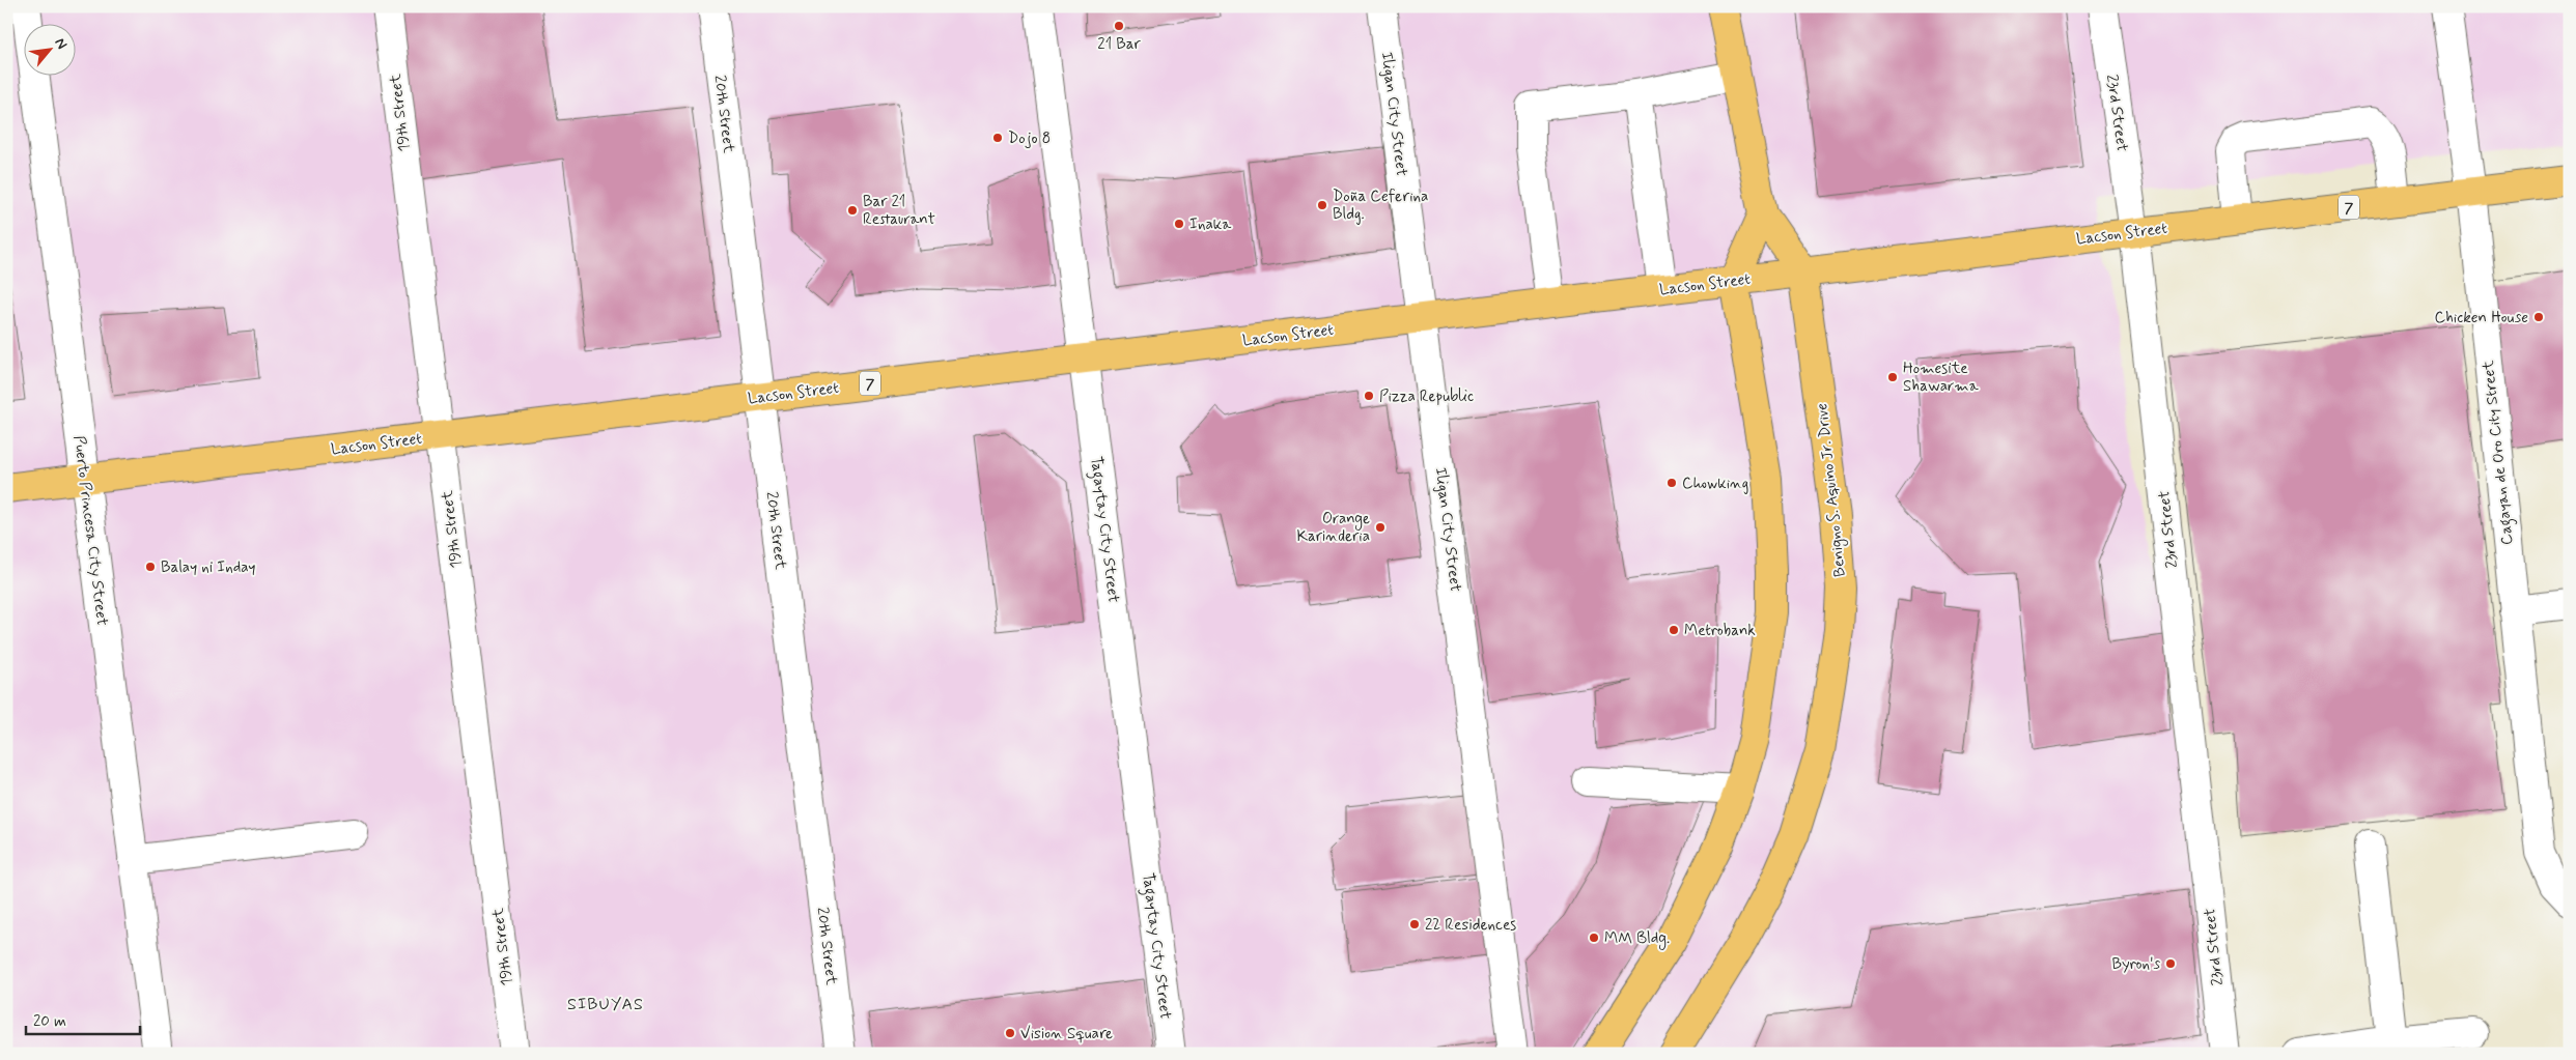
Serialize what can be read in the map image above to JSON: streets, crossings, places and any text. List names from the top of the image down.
{
  "streets": {
    "main road": ["7", "Lacson Street", "Benigno S. Aquino Jr. Drive"],
    "street": [
      "19th Street",
      "23rd Street",
      "20th Street",
      "Iligan City Street",
      "Cagayan de Oro City Street",
      "Tagaytay City Street",
      "Puerto Princesa City Street"
    ]
  },
  "crossings": [
    ["19th Street", "Lacson Street"],
    ["23rd Street", "Lacson Street"],
    ["20th Street", "Lacson Street"],
    ["Iligan City Street", "Lacson Street"],
    ["Lacson Street", "Cagayan de Oro City Street"],
    ["Lacson Street", "Benigno S. Aquino Jr. Drive"],
    ["Lacson Street", "Tagaytay City Street"],
    ["Lacson Street", "Puerto Princesa City Street"]
  ],
  "districts": ["SIBUYAS"],
  "places": [
    "21 Bar",
    "Dojo 8",
    "Doña Ceferina Bldg.",
    "Bar 21 Restaurant",
    "Inaka",
    "Chicken House",
    "Homesite Shawarma",
    "Pizza Republic",
    "Chowking",
    "Orange Karinderia",
    "Balay ni Inday",
    "Metrobank",
    "22 Residences",
    "MM Bldg.",
    "Byron's",
    "Vision Square"
  ],
  "scale_bar": "20 m",
  "north": "top right"
}
